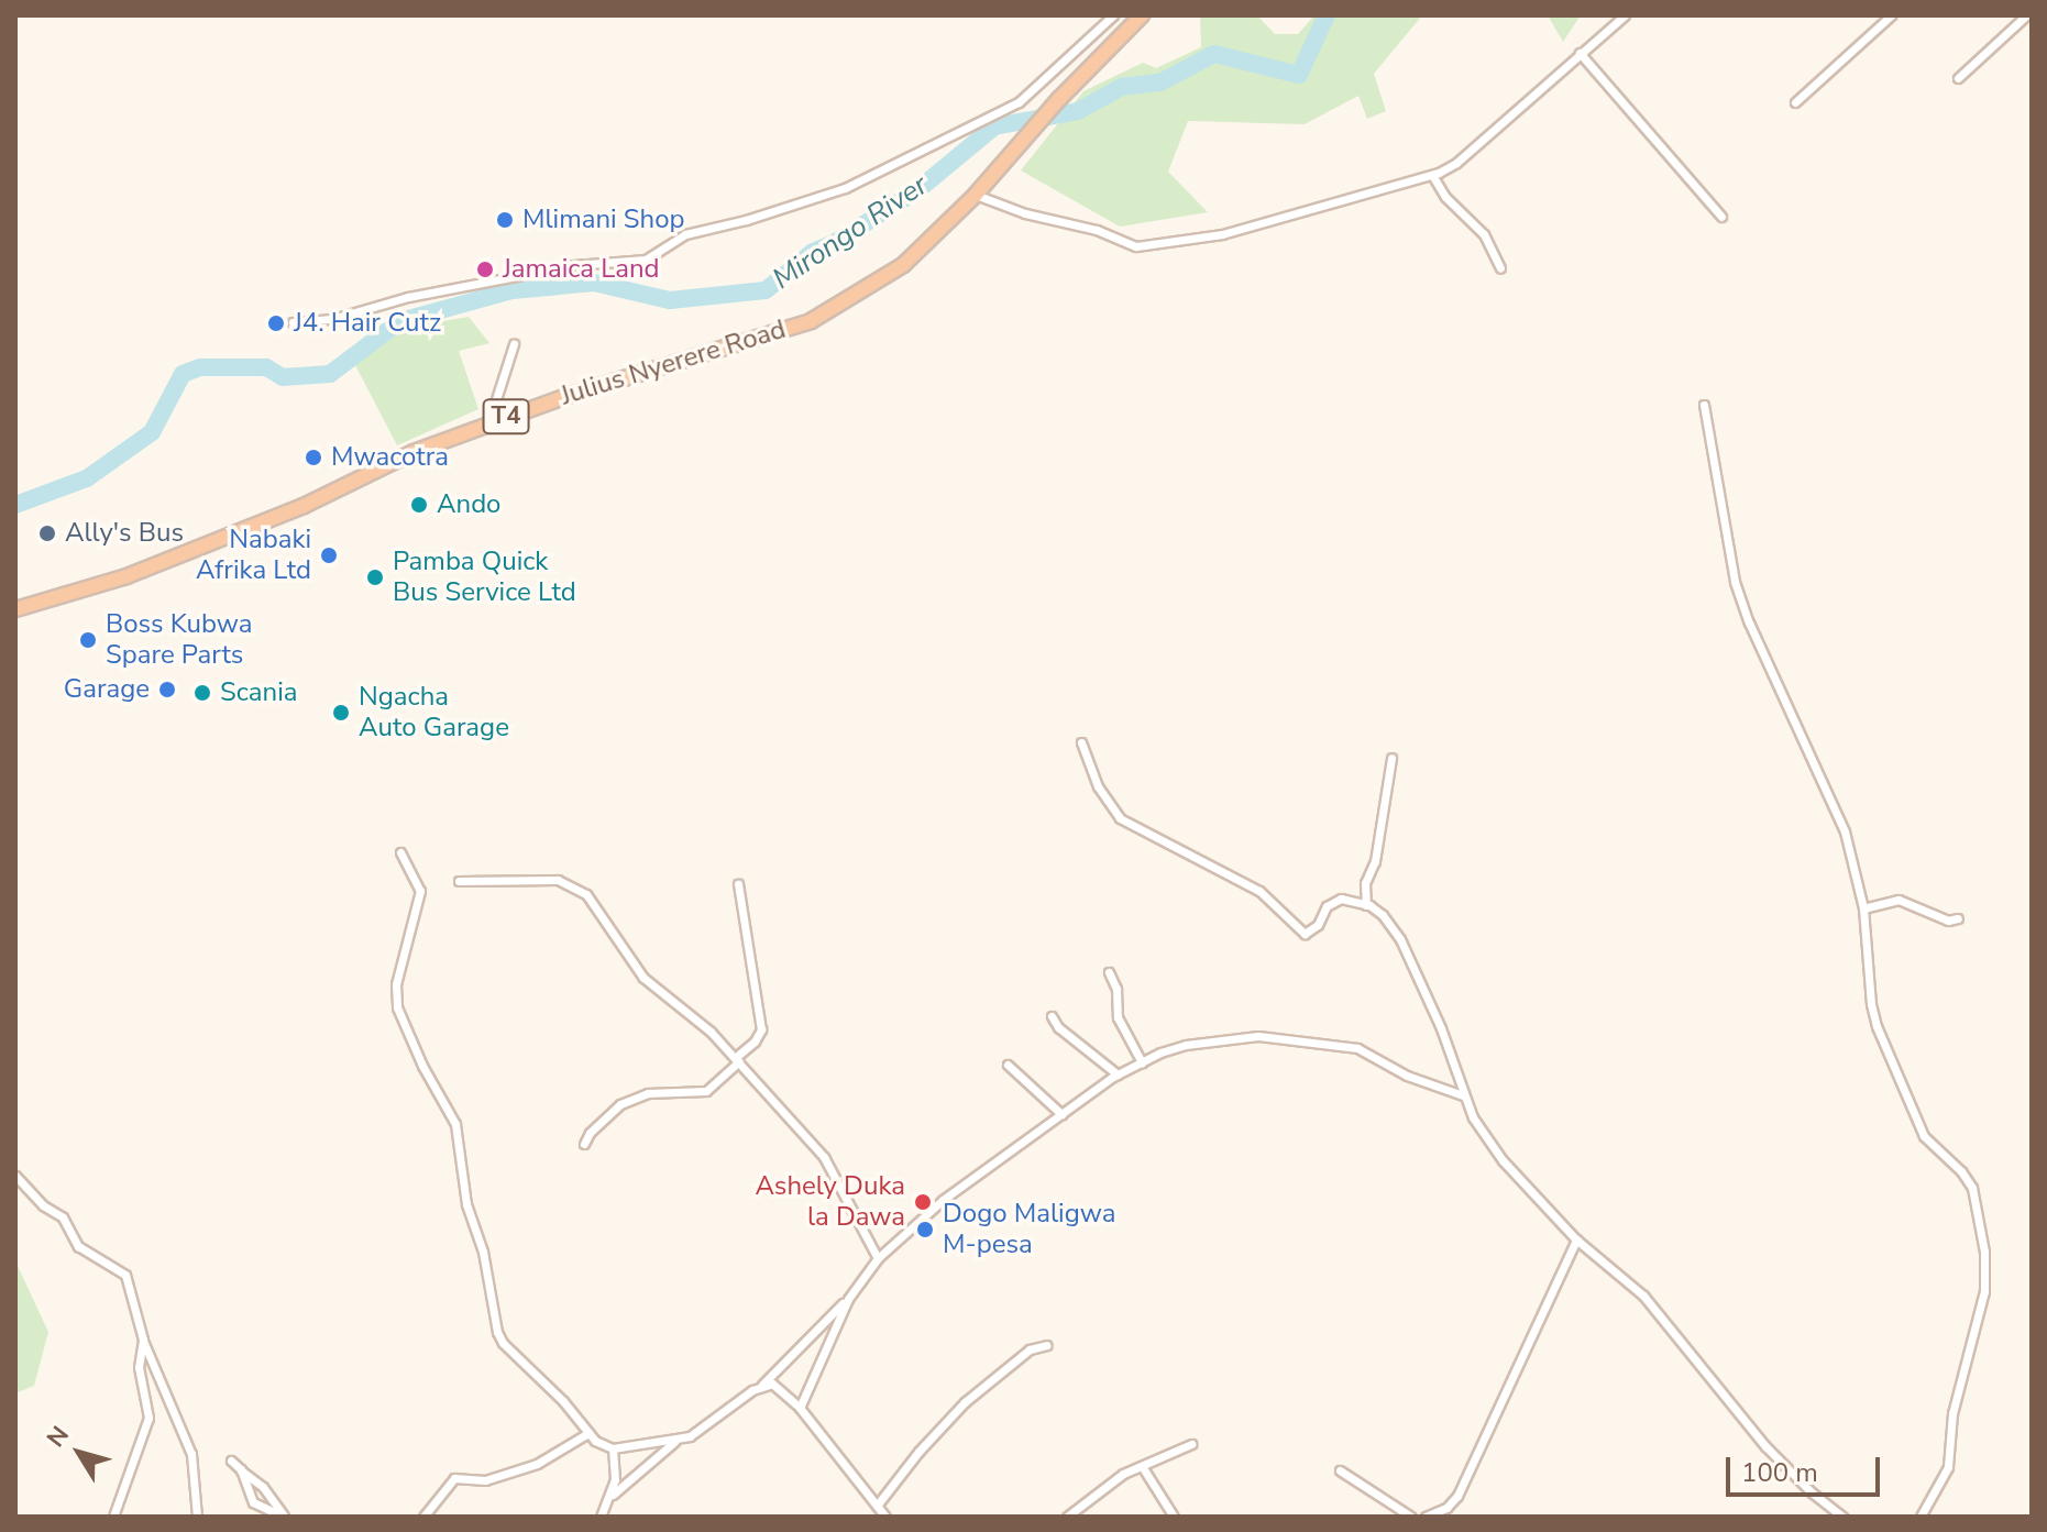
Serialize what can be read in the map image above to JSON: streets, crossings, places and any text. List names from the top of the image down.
{
  "streets": {
    "highway": ["Julius Nyerere Road", "T4"]
  },
  "water": ["Mirongo River"],
  "places": [
    "Mlimani Shop",
    "Jamaica Land",
    "J4. Hair Cutz",
    "Mwacotra",
    "Ando",
    "Ally's Bus",
    "Nabaki Afrika Ltd",
    "Pamba Quick Bus Service Ltd",
    "Boss Kubwa Spare Parts",
    "Garage",
    "Scania",
    "Ngacha Auto Garage",
    "Ashely Duka la Dawa",
    "Dogo Maligwa M-pesa"
  ],
  "scale_bar": "100 m",
  "north": "top left"
}
